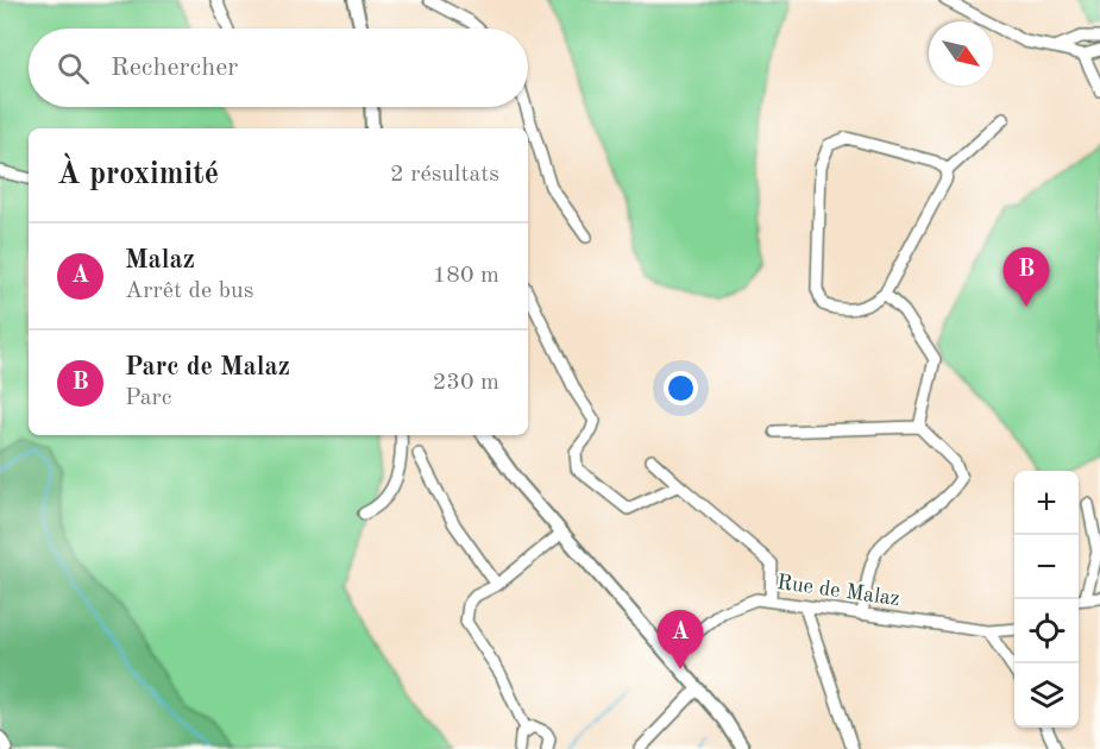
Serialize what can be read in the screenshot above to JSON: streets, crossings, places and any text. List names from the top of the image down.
{
  "streets": {
    "street": ["Rue de Malaz"]
  },
  "north": "bottom right",
  "page": {
    "search": "Rechercher",
    "heading": ["À proximité", "2 résultats"],
    "list": [
      {
        "mark": "A",
        "name": "Malaz",
        "note": "Arrêt de bus",
        "value": "180 m"
      },
      {
        "mark": "B",
        "name": "Parc de Malaz",
        "note": "Parc",
        "value": "230 m"
      }
    ],
    "pins": ["B", "A"],
    "map_buttons": ["+", "−"]
  }
}
